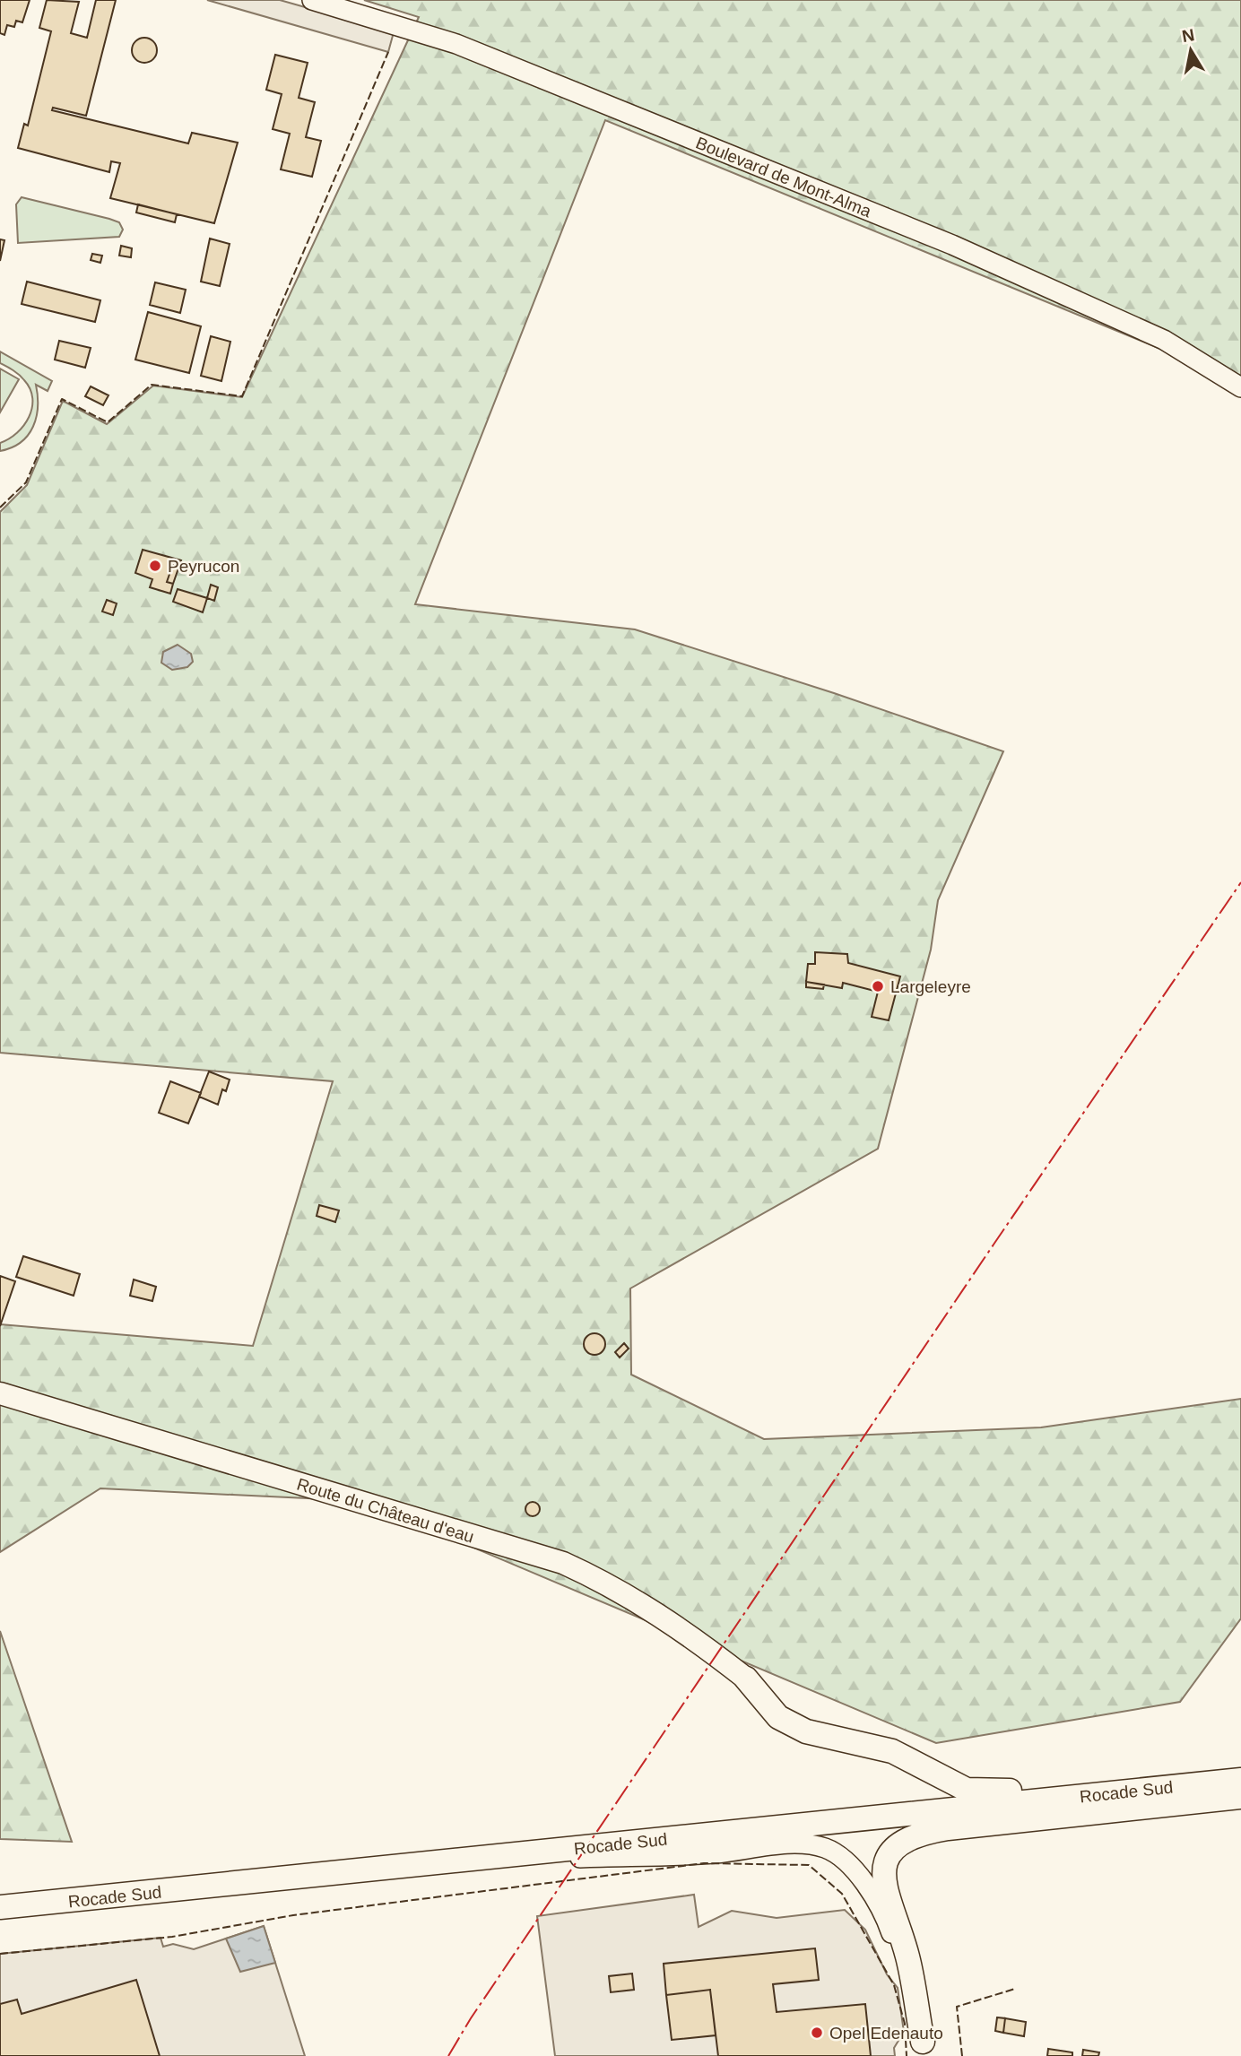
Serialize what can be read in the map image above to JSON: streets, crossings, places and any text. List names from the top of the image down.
{
  "streets": {
    "main road": ["Route du Château d'eau", "Rocade Sud"],
    "street": ["Boulevard de Mont-Alma"]
  },
  "places": ["Peyrucon", "Largeleyre", "Opel Edenauto"],
  "north": "top"
}
